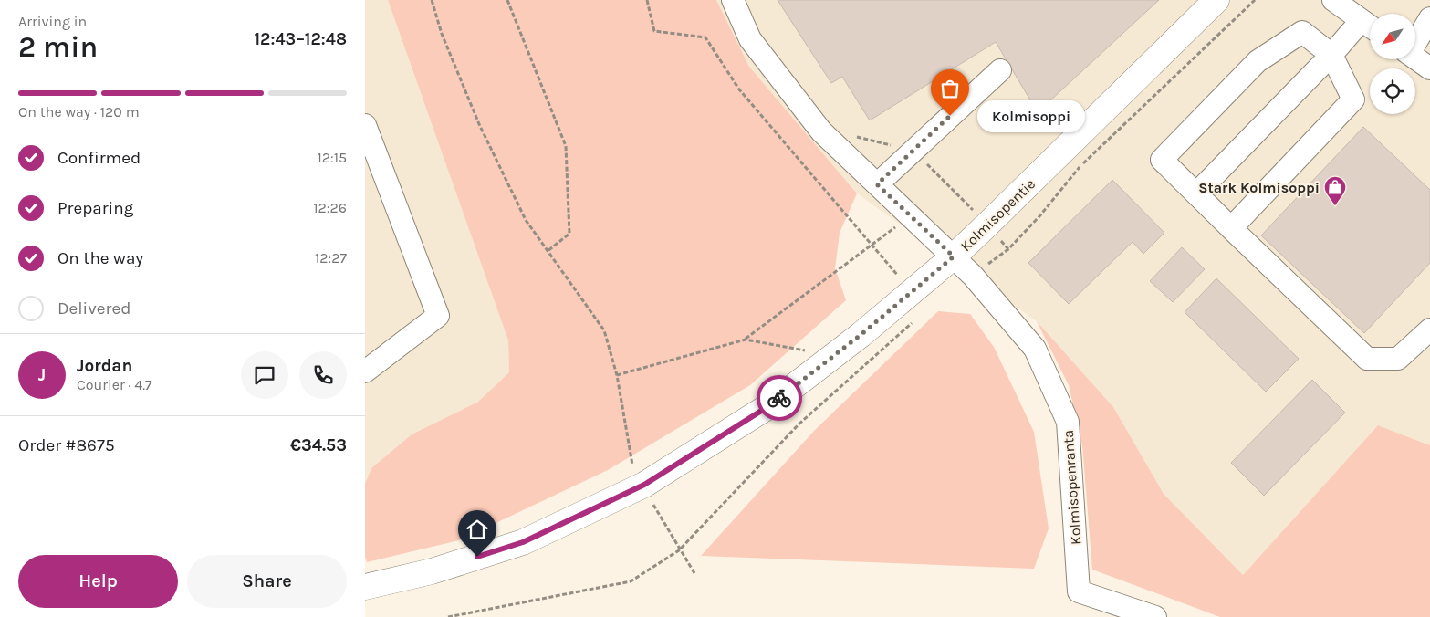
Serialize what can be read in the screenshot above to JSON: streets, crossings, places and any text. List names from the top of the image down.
{
  "streets": {
    "main road": ["Kolmisopentie"],
    "street": ["Kolmisopenranta"]
  },
  "crossings": [
    ["Kolmisopentie", "Kolmisopenranta"]
  ],
  "places": {
    "other": ["Kolmisoppi"],
    "shop": ["Stark Kolmisoppi"]
  },
  "north": "bottom left",
  "page": {
    "heading": ["2 min", "Arriving in", "12:43–12:48"],
    "panel": [
      "Jordan",
      "Courier · 4.7",
      "Order #8675",
      "€34.53"
    ],
    "bar": "On the way · 120 m",
    "bubble": "Kolmisoppi",
    "list": [
      ["Confirmed", "12:15"],
      ["Preparing", "12:26"],
      ["On the way", "12:27"],
      "Delivered"
    ],
    "round": "J",
    "buttons": ["Help", "Share"]
  }
}
